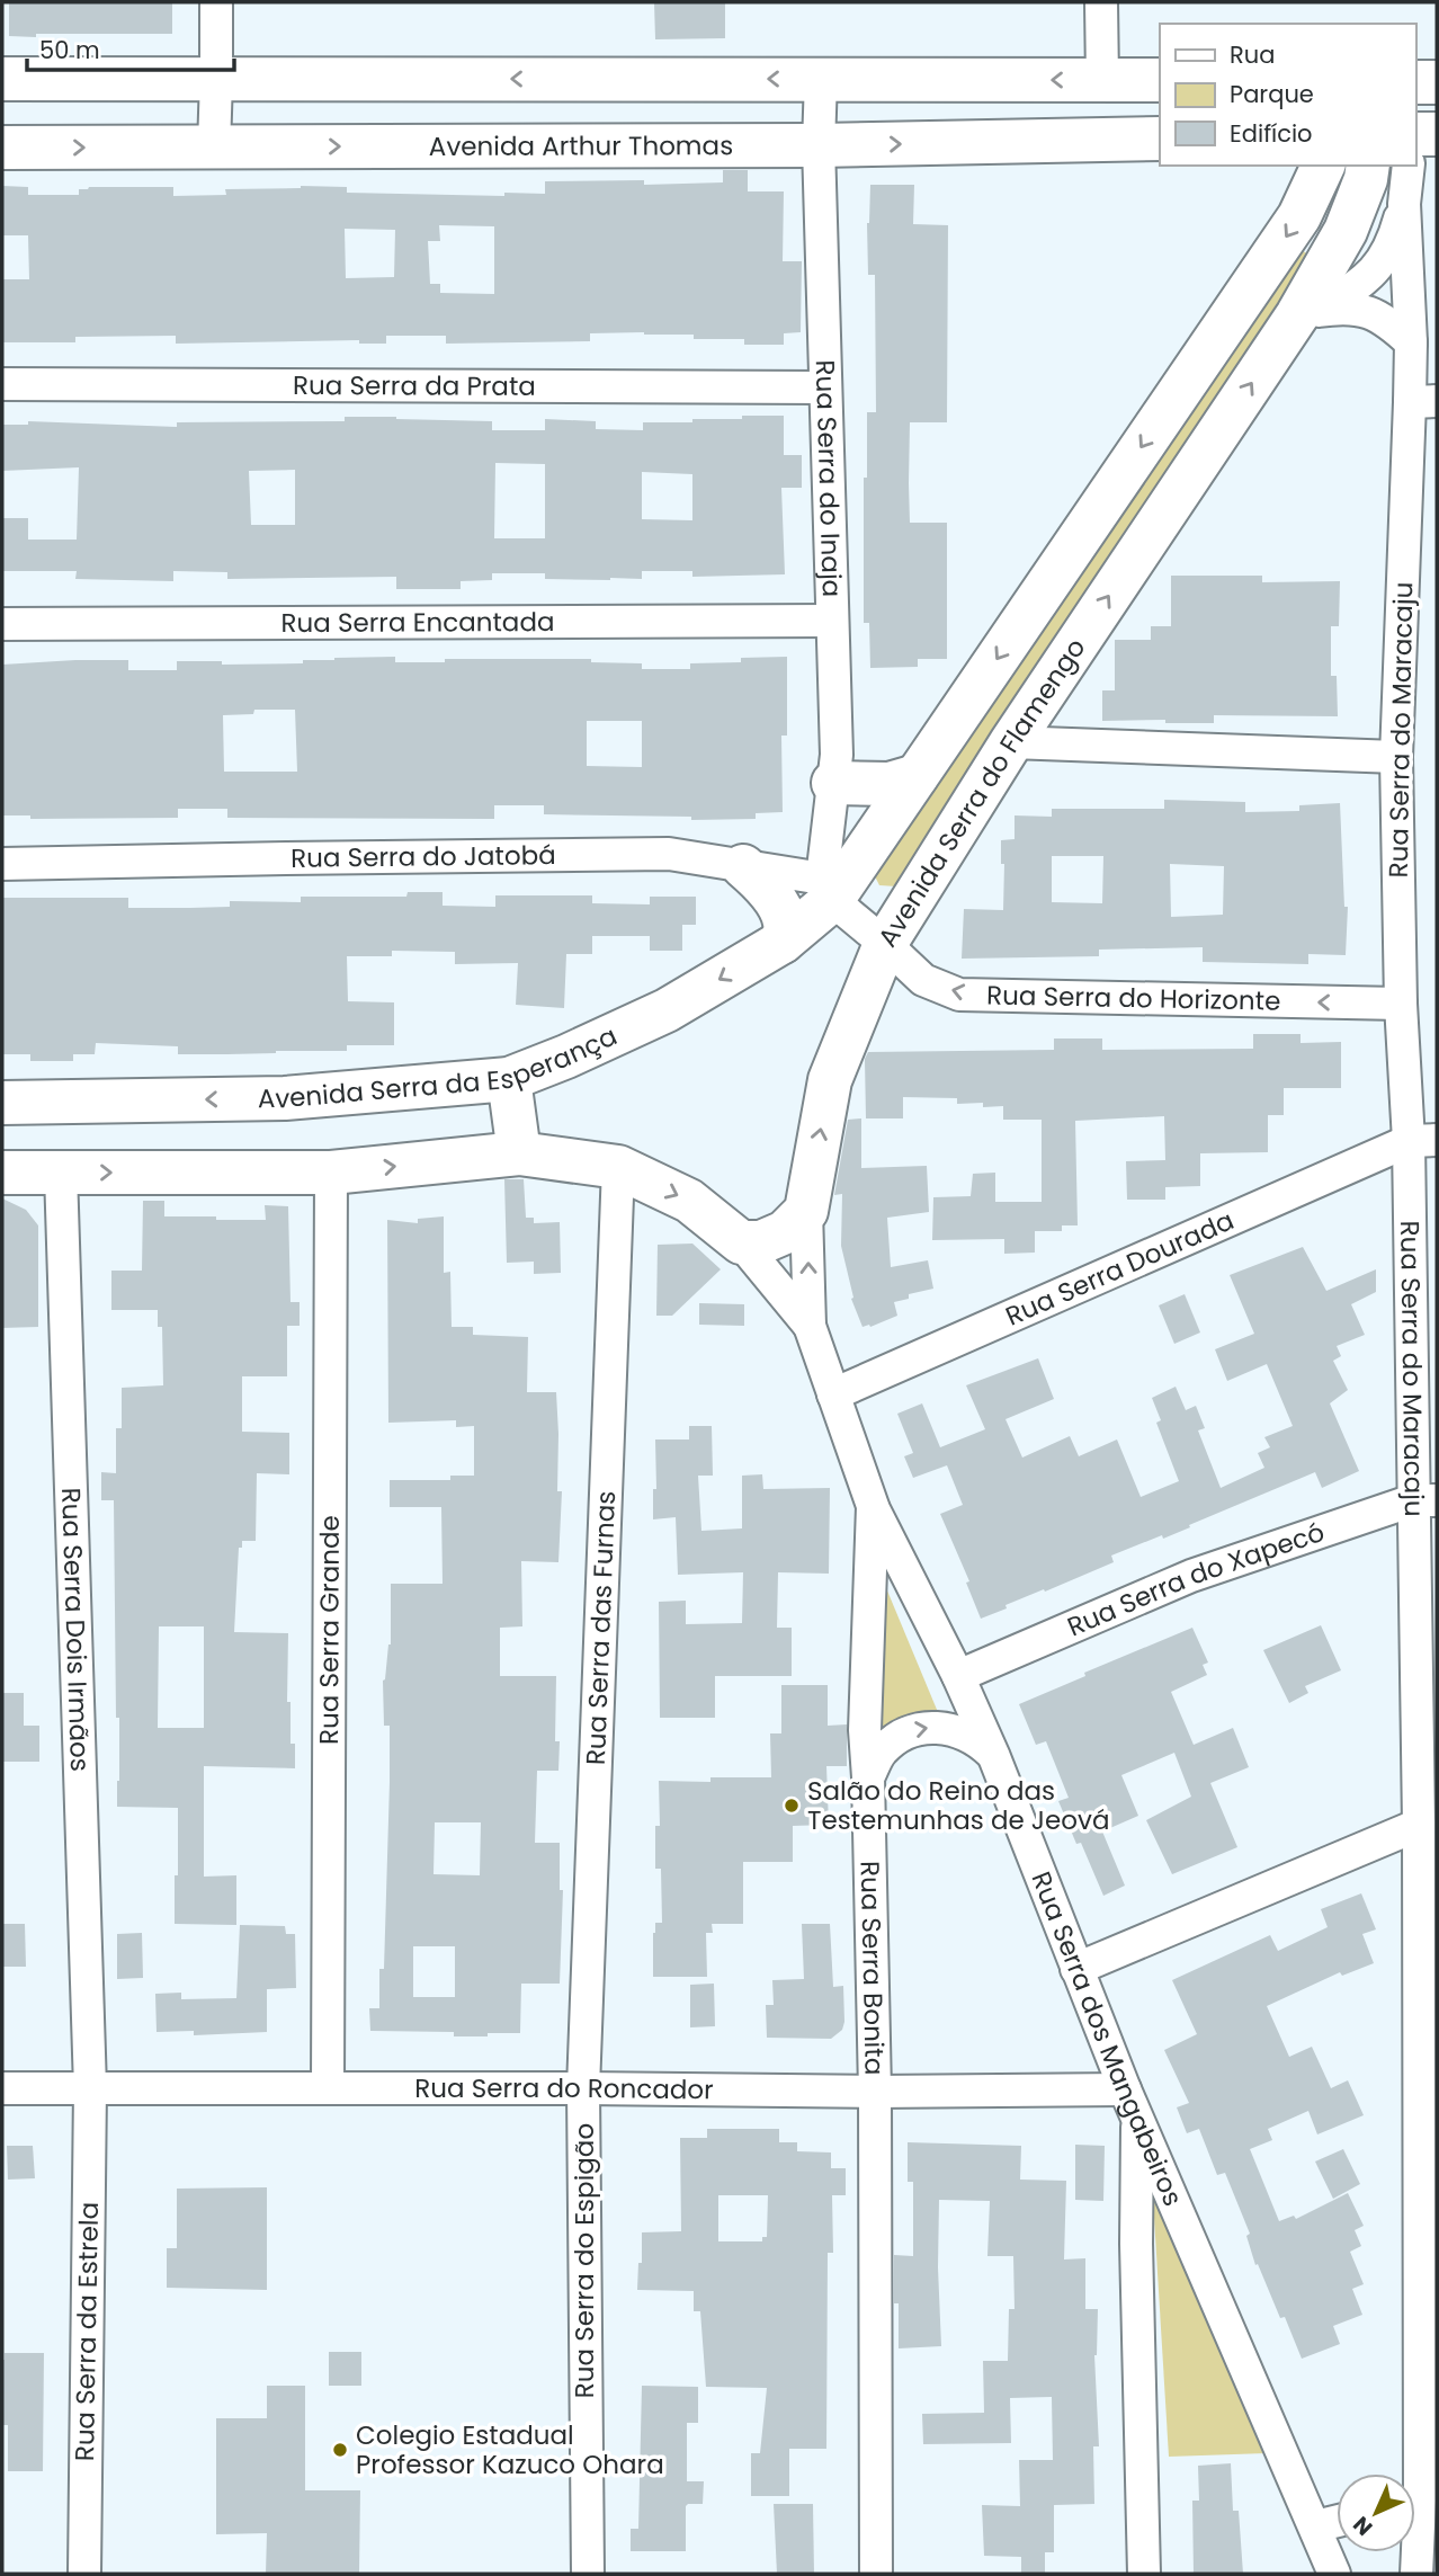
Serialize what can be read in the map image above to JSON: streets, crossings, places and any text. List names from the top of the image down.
{
  "streets": {
    "street": [
      "Avenida Arthur Thomas",
      "Rua Serra da Prata",
      "Rua Serra do Inaja",
      "Rua Serra Encantada",
      "Rua Serra do Maracaju",
      "Avenida Serra do Flamengo",
      "Rua Serra do Jatobá",
      "Rua Serra do Horizonte",
      "Avenida Serra da Esperança",
      "Rua Serra Dourada",
      "Rua Serra do Xapecó",
      "Rua Serra das Furnas",
      "Rua Serra Dois Irmãos",
      "Rua Serra Grande",
      "Rua Serra Bonita",
      "Rua Serra dos Mangabeiros",
      "Rua Serra do Roncador",
      "Rua Serra do Espigão",
      "Rua Serra da Estrela"
    ]
  },
  "crossings": [
    ["Avenida Arthur Thomas", "Rua Serra do Inaja"],
    ["Rua Serra da Prata", "Rua Serra do Inaja"],
    ["Rua Serra do Inaja", "Rua Serra Encantada"],
    ["Rua Serra do Inaja", "Rua Serra do Jatobá"],
    ["Rua Serra do Inaja", "Rua Serra do Horizonte"],
    ["Rua Serra do Inaja", "Avenida Serra da Esperança"],
    ["Rua Serra do Maracaju", "Rua Serra do Horizonte"],
    ["Rua Serra do Maracaju", "Rua Serra Dourada"],
    ["Rua Serra do Maracaju", "Rua Serra do Xapecó"],
    ["Avenida Serra do Flamengo", "Rua Serra do Horizonte"],
    ["Avenida Serra do Flamengo", "Rua Serra Bonita"],
    ["Rua Serra do Jatobá", "Rua Serra do Horizonte"],
    ["Rua Serra do Jatobá", "Avenida Serra da Esperança"],
    ["Rua Serra do Horizonte", "Avenida Serra da Esperança"],
    ["Rua Serra Dourada", "Rua Serra Bonita"],
    ["Rua Serra do Xapecó", "Rua Serra dos Mangabeiros"],
    ["Rua Serra das Furnas", "Rua Serra do Roncador"],
    ["Rua Serra das Furnas", "Rua Serra do Espigão"],
    ["Rua Serra Dois Irmãos", "Rua Serra do Roncador"],
    ["Rua Serra Dois Irmãos", "Rua Serra da Estrela"],
    ["Rua Serra Grande", "Rua Serra do Roncador"],
    ["Rua Serra Bonita", "Rua Serra dos Mangabeiros"],
    ["Rua Serra Bonita", "Rua Serra do Roncador"],
    ["Rua Serra dos Mangabeiros", "Rua Serra do Roncador"],
    ["Rua Serra do Roncador", "Rua Serra do Espigão"],
    ["Rua Serra do Roncador", "Rua Serra da Estrela"]
  ],
  "places": ["Salão do Reino das Testemunhas de Jeová", "Colegio Estadual Professor Kazuco Ohara"],
  "legend": ["Rua", "Parque", "Edifício"],
  "scale_bar": "50 m",
  "north": "bottom left"
}
